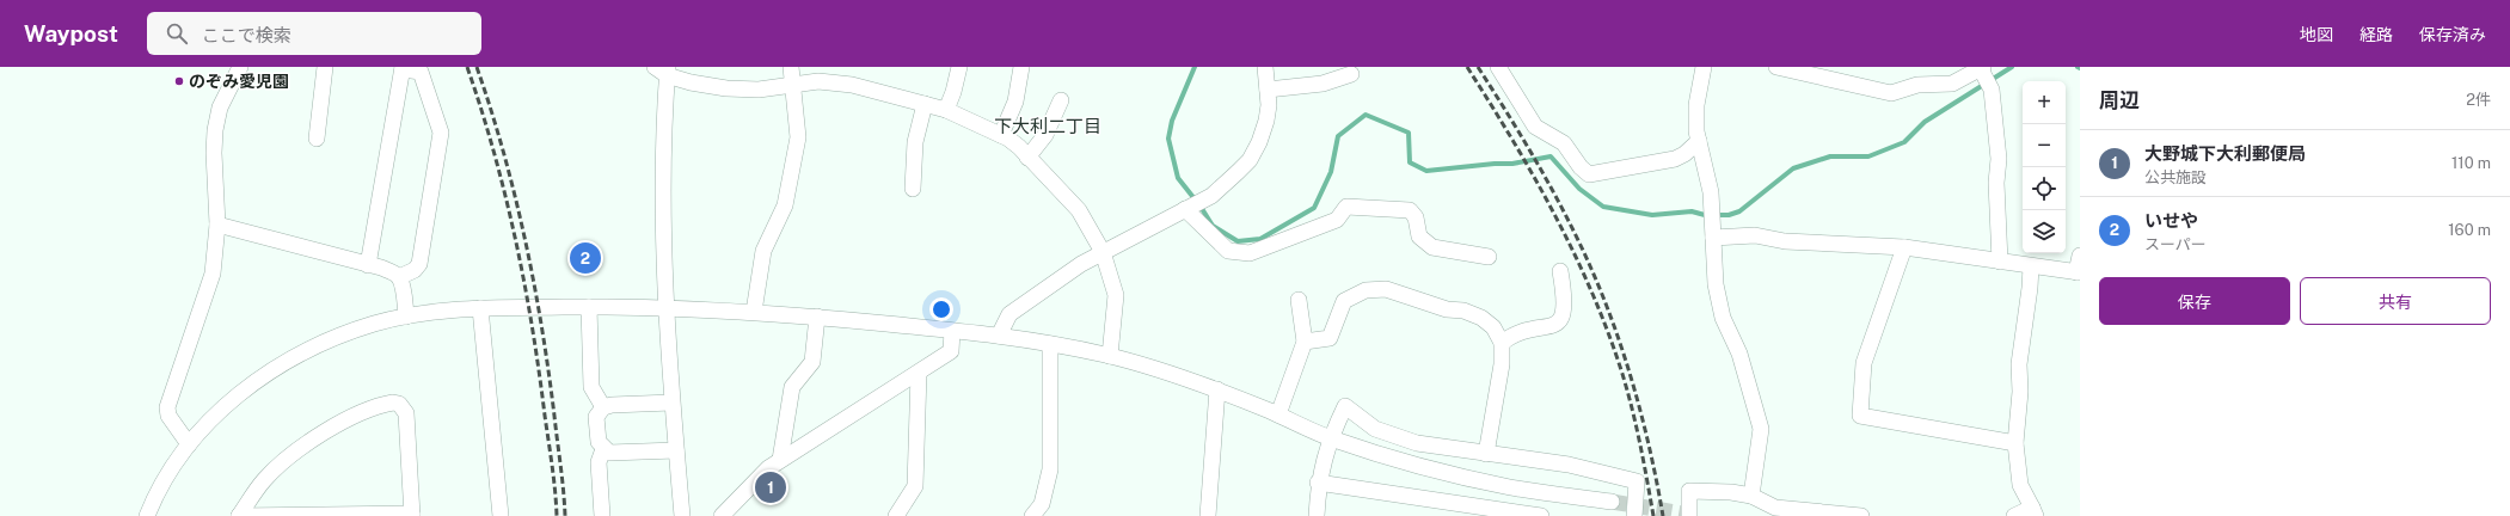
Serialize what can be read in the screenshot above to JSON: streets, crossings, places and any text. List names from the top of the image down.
{
  "districts": ["下大利二丁目"],
  "places": ["のぞみ愛児園"],
  "page": {
    "header": "Waypost",
    "search": "ここで検索",
    "nav": ["地図", "経路", "保存済み"],
    "heading": ["周辺", "2件"],
    "map_buttons": ["+", "−"],
    "list": [
      {
        "mark": "1",
        "name": "大野城下大利郵便局",
        "note": "公共施設",
        "value": "110 m"
      },
      {
        "mark": "2",
        "name": "いせや",
        "note": "スーパー",
        "value": "160 m"
      }
    ],
    "pins": ["2", "1"],
    "buttons": ["保存", "共有"]
  }
}
